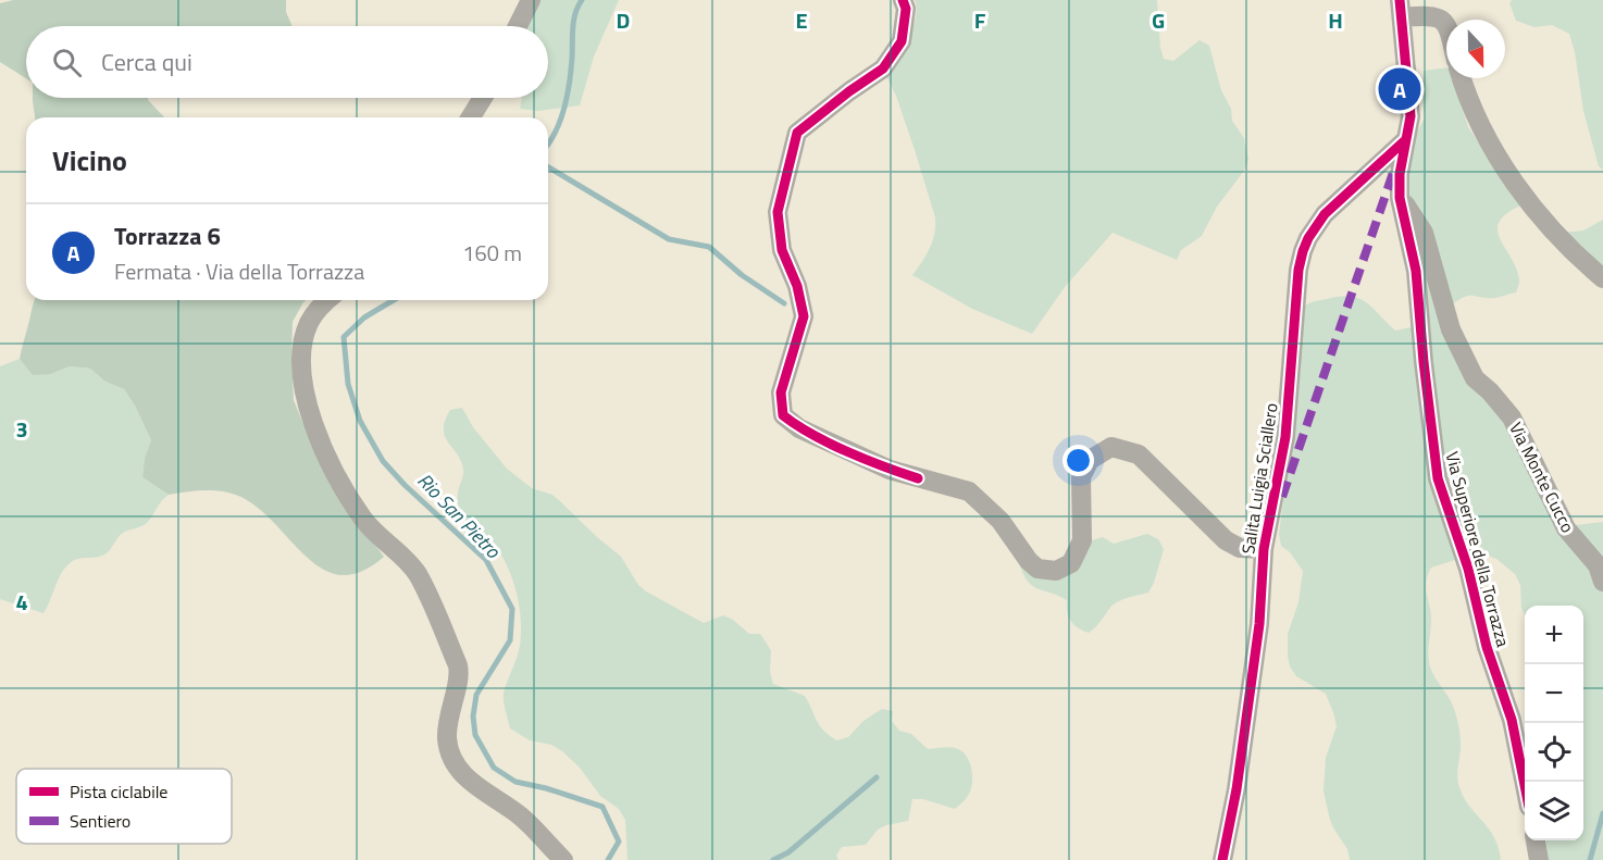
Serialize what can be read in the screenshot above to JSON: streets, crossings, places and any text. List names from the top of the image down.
{
  "streets": {
    "street": ["Via Monte Cucco", "Salita Luigia Sciallero", "Via Superiore della Torrazza"]
  },
  "crossings": [
    ["Via Monte Cucco", "Via Superiore della Torrazza"],
    ["Salita Luigia Sciallero", "Via Superiore della Torrazza"]
  ],
  "water": ["Rio San Pietro"],
  "legend": ["Pista ciclabile", "Sentiero"],
  "north": "bottom",
  "page": {
    "search": "Cerca qui",
    "pins": "A",
    "heading": "Vicino",
    "list": [
      {
        "mark": "A",
        "name": "Torrazza 6",
        "note": "Fermata · Via della Torrazza",
        "value": "160 m"
      }
    ],
    "map_buttons": ["+", "−"]
  },
  "grid": {
    "columns": [
      "D",
      "E",
      "F",
      "G",
      "H"
    ],
    "rows": ["3", "4"]
  }
}
